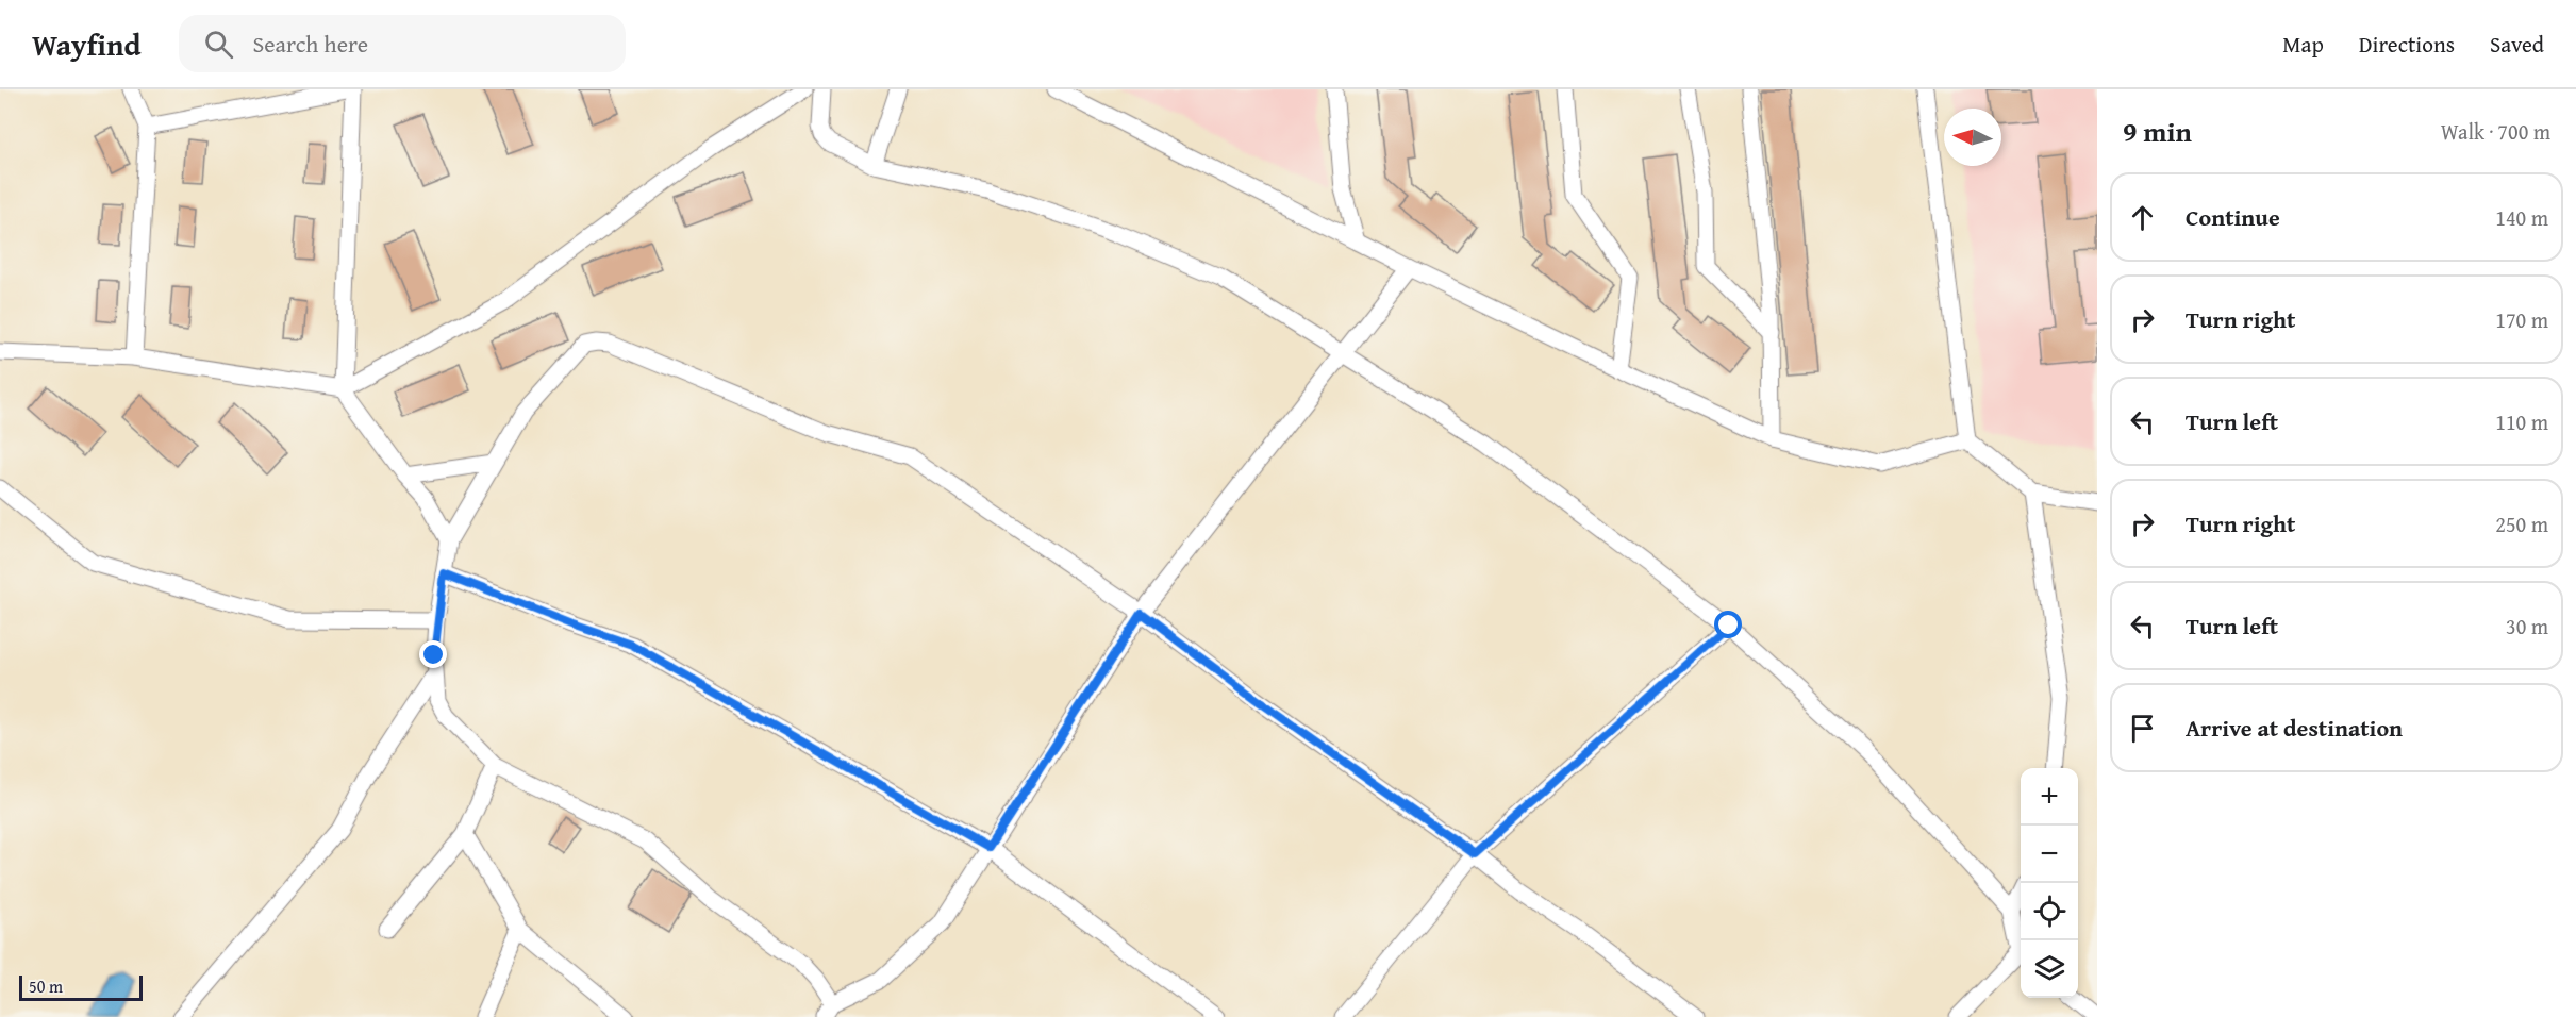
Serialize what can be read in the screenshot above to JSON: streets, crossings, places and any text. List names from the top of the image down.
{
  "scale_bar": "50 m",
  "north": "left",
  "page": {
    "header": "Wayfind",
    "search": "Search here",
    "nav": ["Map", "Directions", "Saved"],
    "heading": ["9 min", "Walk · 700 m"],
    "list": [
      ["Continue", "140 m"],
      ["Turn right", "170 m"],
      ["Turn left", "110 m"],
      ["Turn right", "250 m"],
      ["Turn left", "30 m"],
      "Arrive at destination"
    ],
    "map_buttons": ["+", "−"],
    "scale": "50 m"
  }
}
